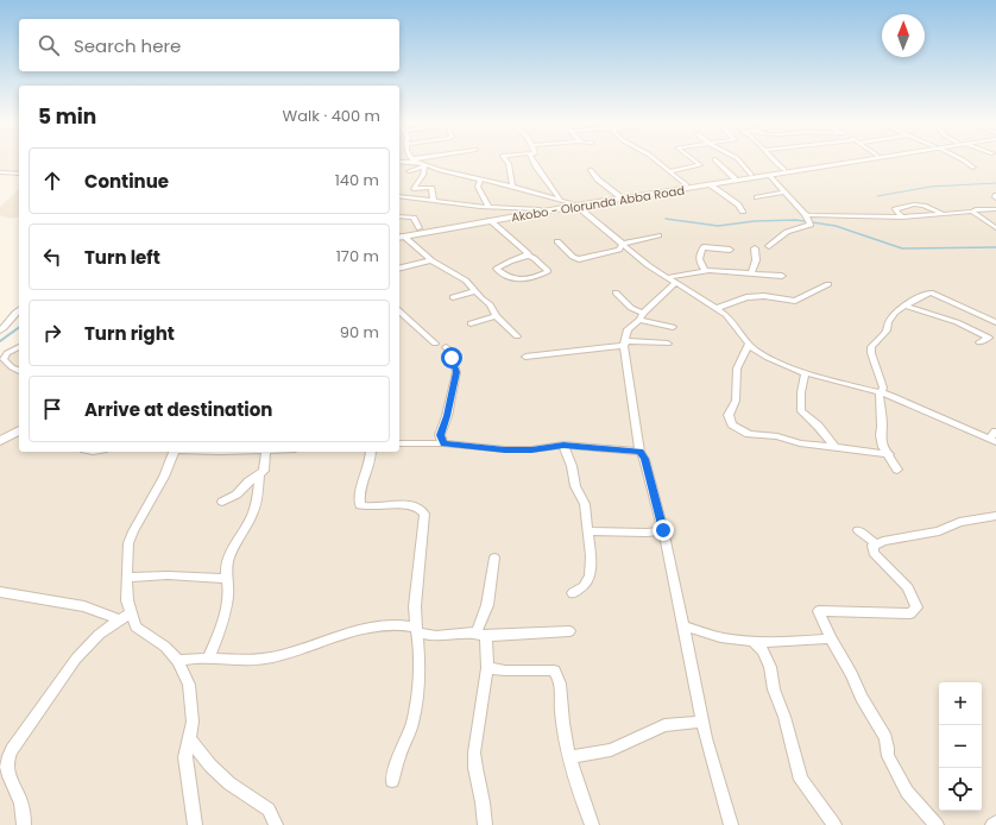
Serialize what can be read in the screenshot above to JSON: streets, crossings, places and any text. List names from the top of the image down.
{
  "streets": {
    "main road": ["Akobo - Olorunda Abba Road"]
  },
  "north": "top",
  "page": {
    "search": "Search here",
    "heading": ["5 min", "Walk · 400 m"],
    "list": [
      ["Continue", "140 m"],
      ["Turn left", "170 m"],
      ["Turn right", "90 m"],
      "Arrive at destination"
    ],
    "map_buttons": ["+", "−"]
  }
}
